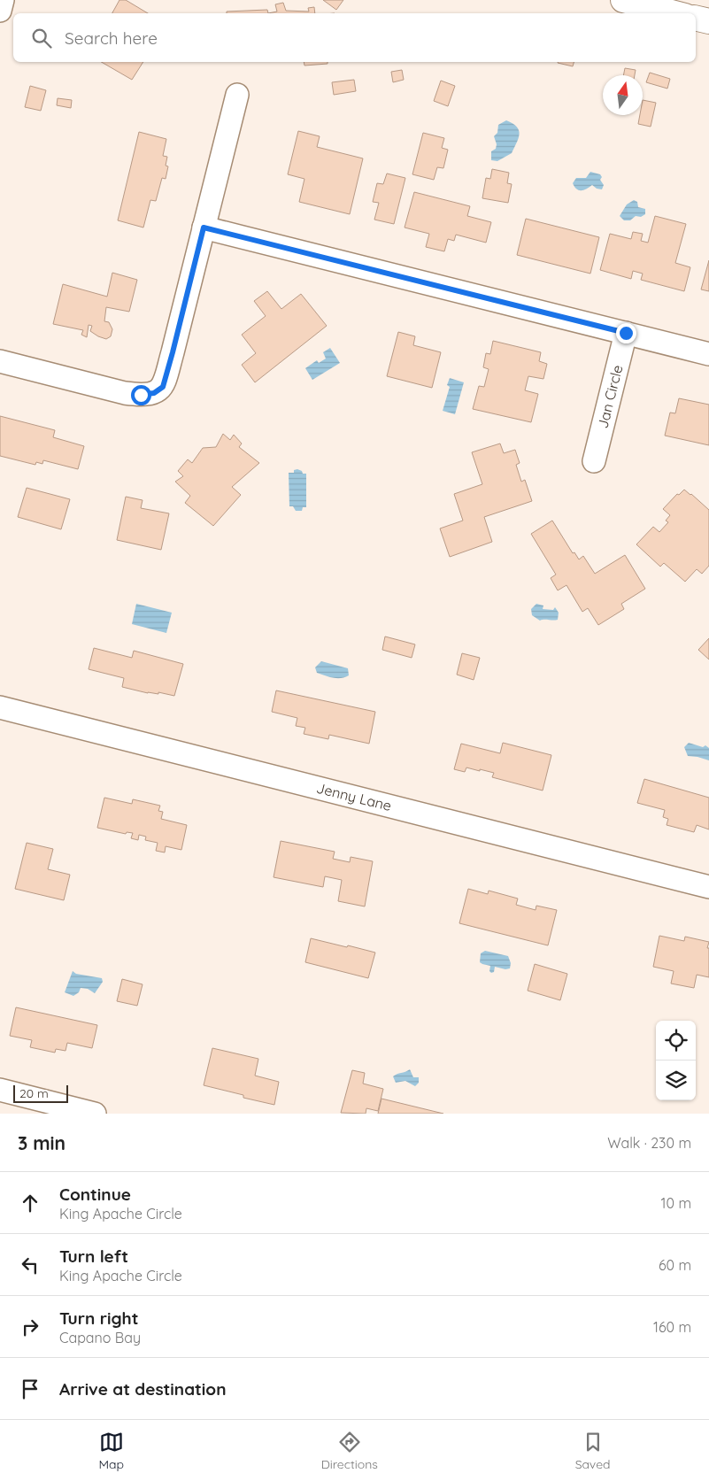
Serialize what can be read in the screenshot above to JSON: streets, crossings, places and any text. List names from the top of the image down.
{
  "streets": {
    "street": ["Jan Circle", "Jenny Lane"]
  },
  "scale_bar": "20 m",
  "north": "top",
  "page": {
    "search": "Search here",
    "scale": "20 m",
    "heading": ["3 min", "Walk · 230 m"],
    "list": [
      ["Continue", "King Apache Circle", "10 m"],
      ["Turn left", "King Apache Circle", "60 m"],
      ["Turn right", "Capano Bay", "160 m"],
      "Arrive at destination"
    ],
    "nav": ["Map", "Directions", "Saved"]
  }
}
